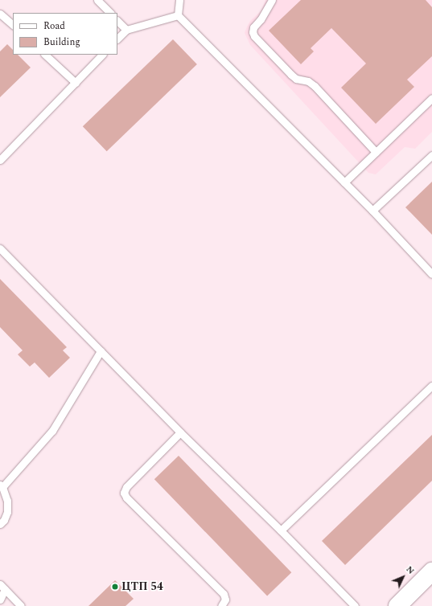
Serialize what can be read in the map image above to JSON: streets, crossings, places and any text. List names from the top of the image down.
{
  "places": ["ЦТП 54"],
  "legend": ["Road", "Building"],
  "north": "top right"
}
